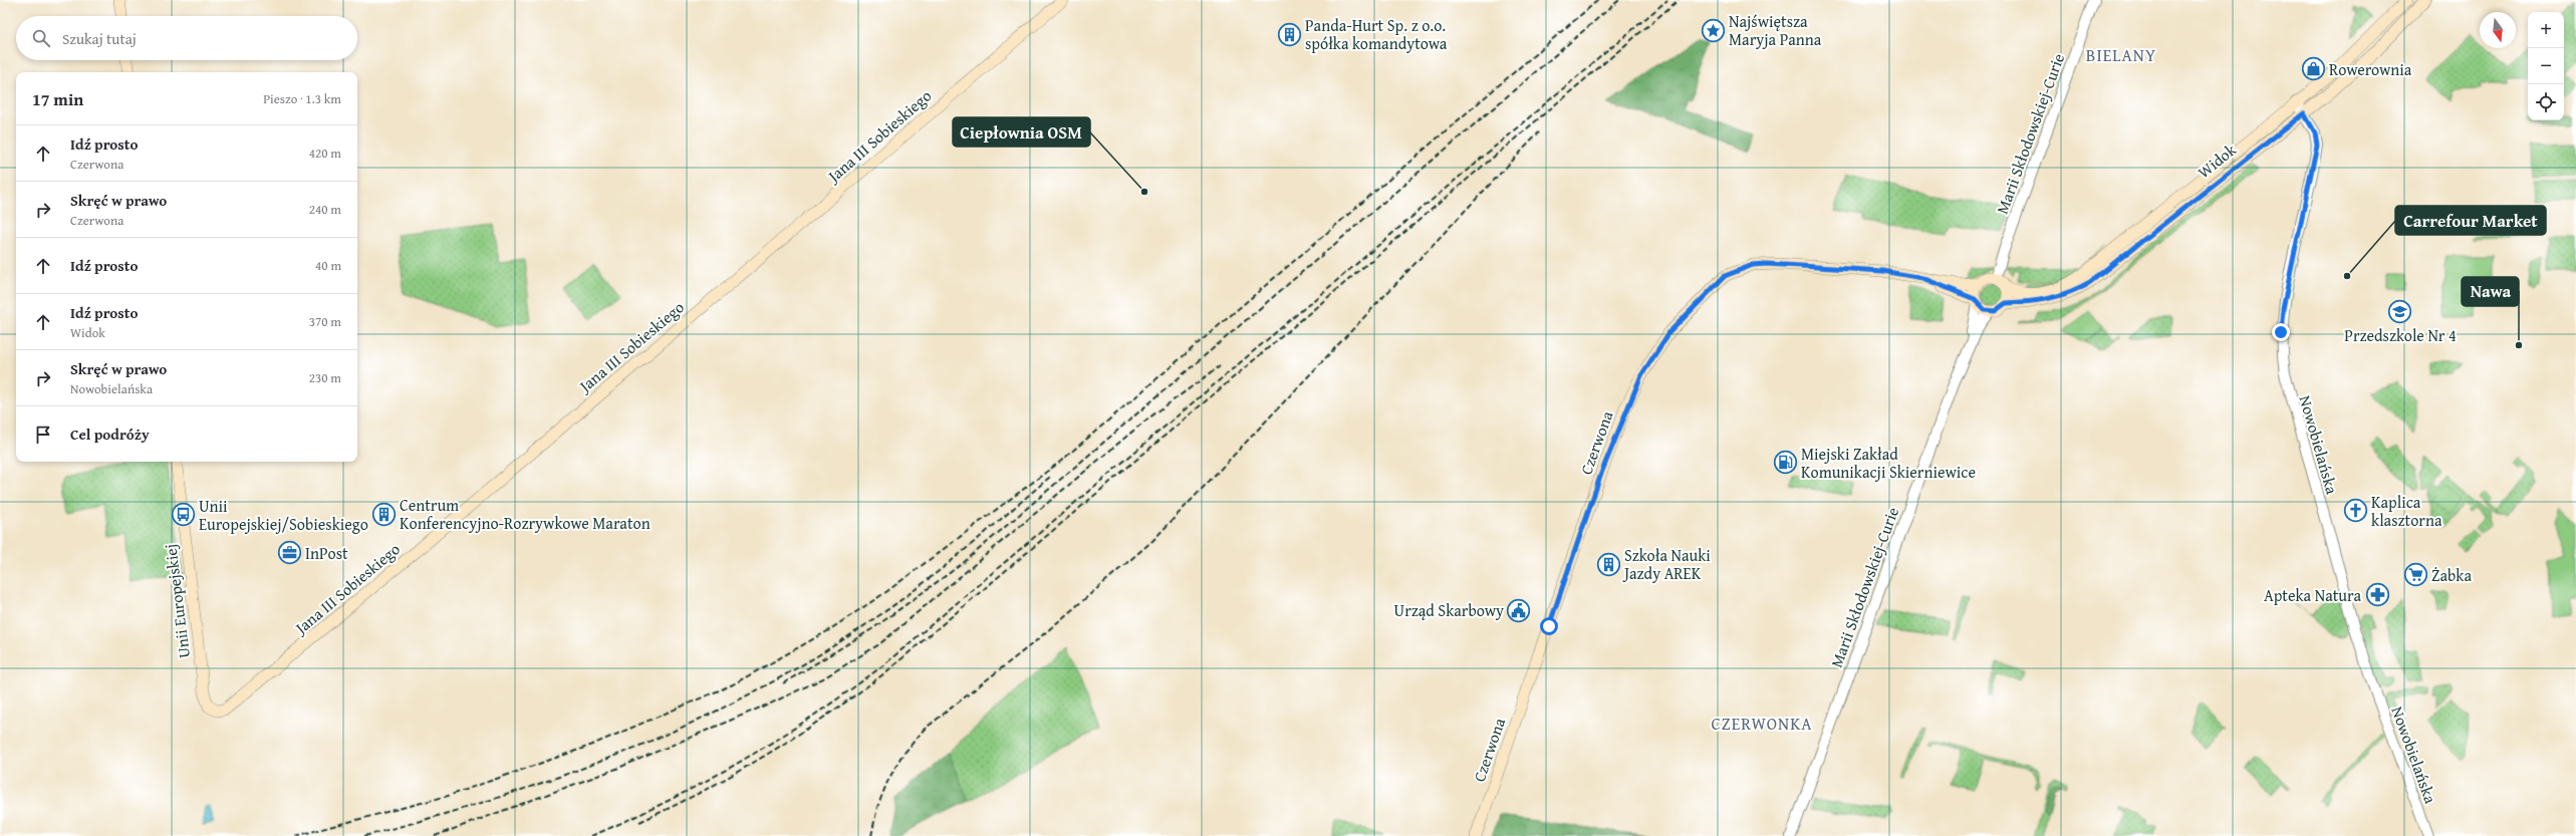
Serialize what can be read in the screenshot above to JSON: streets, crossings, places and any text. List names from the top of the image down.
{
  "streets": {
    "main road": [
      "Jana III Sobieskiego",
      "Widok",
      "Czerwona",
      "Unii Europejskiej"
    ],
    "street": ["Marii Skłodowskiej-Curie", "Nowobielańska"]
  },
  "crossings": [
    ["Marii Skłodowskiej-Curie", "Widok"],
    ["Marii Skłodowskiej-Curie", "Czerwona"],
    ["Jana III Sobieskiego", "Unii Europejskiej"],
    ["Widok", "Czerwona"],
    ["Widok", "Nowobielańska"]
  ],
  "districts": ["BIELANY", "CZERWONKA"],
  "places": {
    "place": ["Najświętsza Maryja Panna"],
    "building": ["Panda-Hurt Sp. z o.o. spółka komandytowa", "Centrum Konferencyjno-Rozrywkowe Maraton", "Szkoła Nauki Jazdy AREK"],
    "shop": ["Rowerownia"],
    "other": ["Ciepłownia OSM", "Carrefour Market", "Nawa"],
    "school or university": ["Przedszkole Nr 4"],
    "fuel station": ["Miejski Zakład Komunikacji Skierniewice"],
    "church": ["Kaplica klasztorna"],
    "bus stop": ["Unii Europejskiej/Sobieskiego"],
    "office": ["InPost"],
    "supermarket": ["Żabka"],
    "pharmacy": ["Apteka Natura"],
    "public building": ["Urząd Skarbowy"]
  },
  "north": "bottom",
  "page": {
    "map_buttons": ["+", "−"],
    "search": "Szukaj tutaj",
    "heading": ["17 min", "Pieszo · 1.3 km"],
    "list": [
      ["Idź prosto", "Czerwona", "420 m"],
      ["Skręć w prawo", "Czerwona", "240 m"],
      ["Idź prosto", "40 m"],
      ["Idź prosto", "Widok", "370 m"],
      ["Skręć w prawo", "Nowobielańska", "230 m"],
      "Cel podróży"
    ]
  }
}
